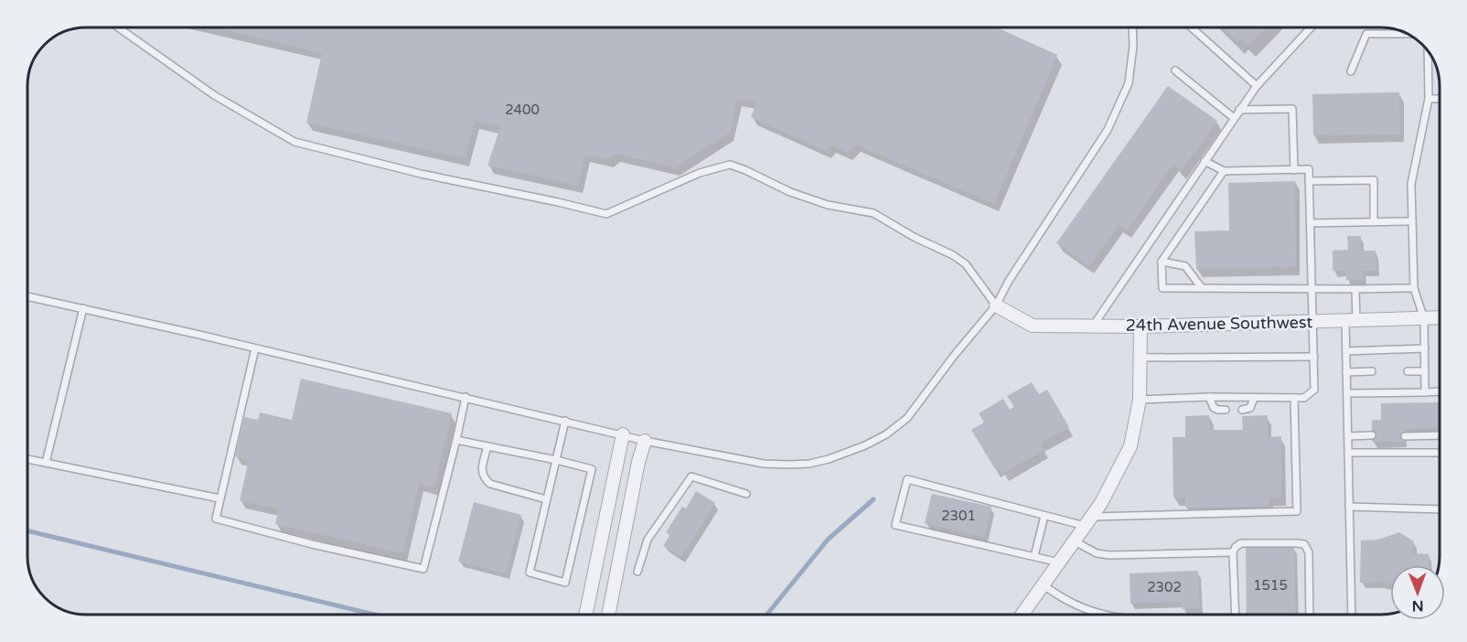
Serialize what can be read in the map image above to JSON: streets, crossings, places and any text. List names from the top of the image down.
{
  "streets": {
    "street": ["24th Avenue Southwest"]
  },
  "house_numbers": [
    "2400",
    "2301",
    "1515",
    "2302"
  ],
  "north": "bottom"
}
